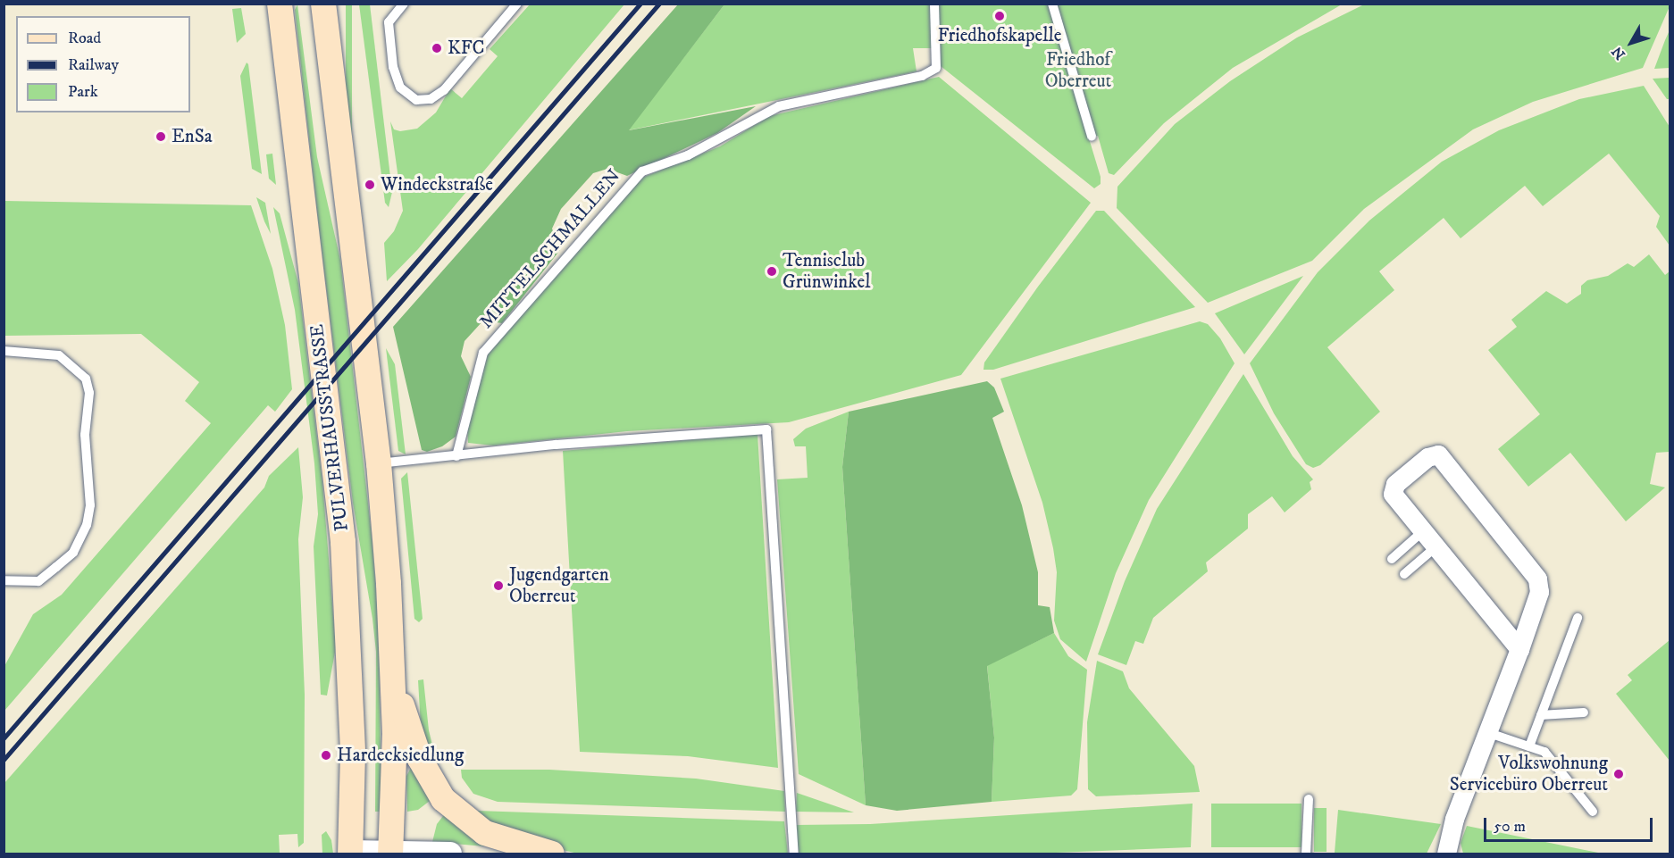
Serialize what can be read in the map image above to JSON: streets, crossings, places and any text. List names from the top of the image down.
{
  "streets": {
    "main road": ["PULVERHAUSSTRASSE"],
    "lane": ["MITTELSCHMALLEN"]
  },
  "parks": ["Friedhof Oberreut"],
  "places": [
    "Friedhofskapelle",
    "KFC",
    "EnSa",
    "Windeckstraße",
    "Tennisclub Grünwinkel",
    "Jugendgarten Oberreut",
    "Hardecksiedlung",
    "Volkswohnung Servicebüro Oberreut"
  ],
  "legend": ["Road", "Railway", "Park"],
  "scale_bar": "50 m",
  "north": "bottom left"
}
